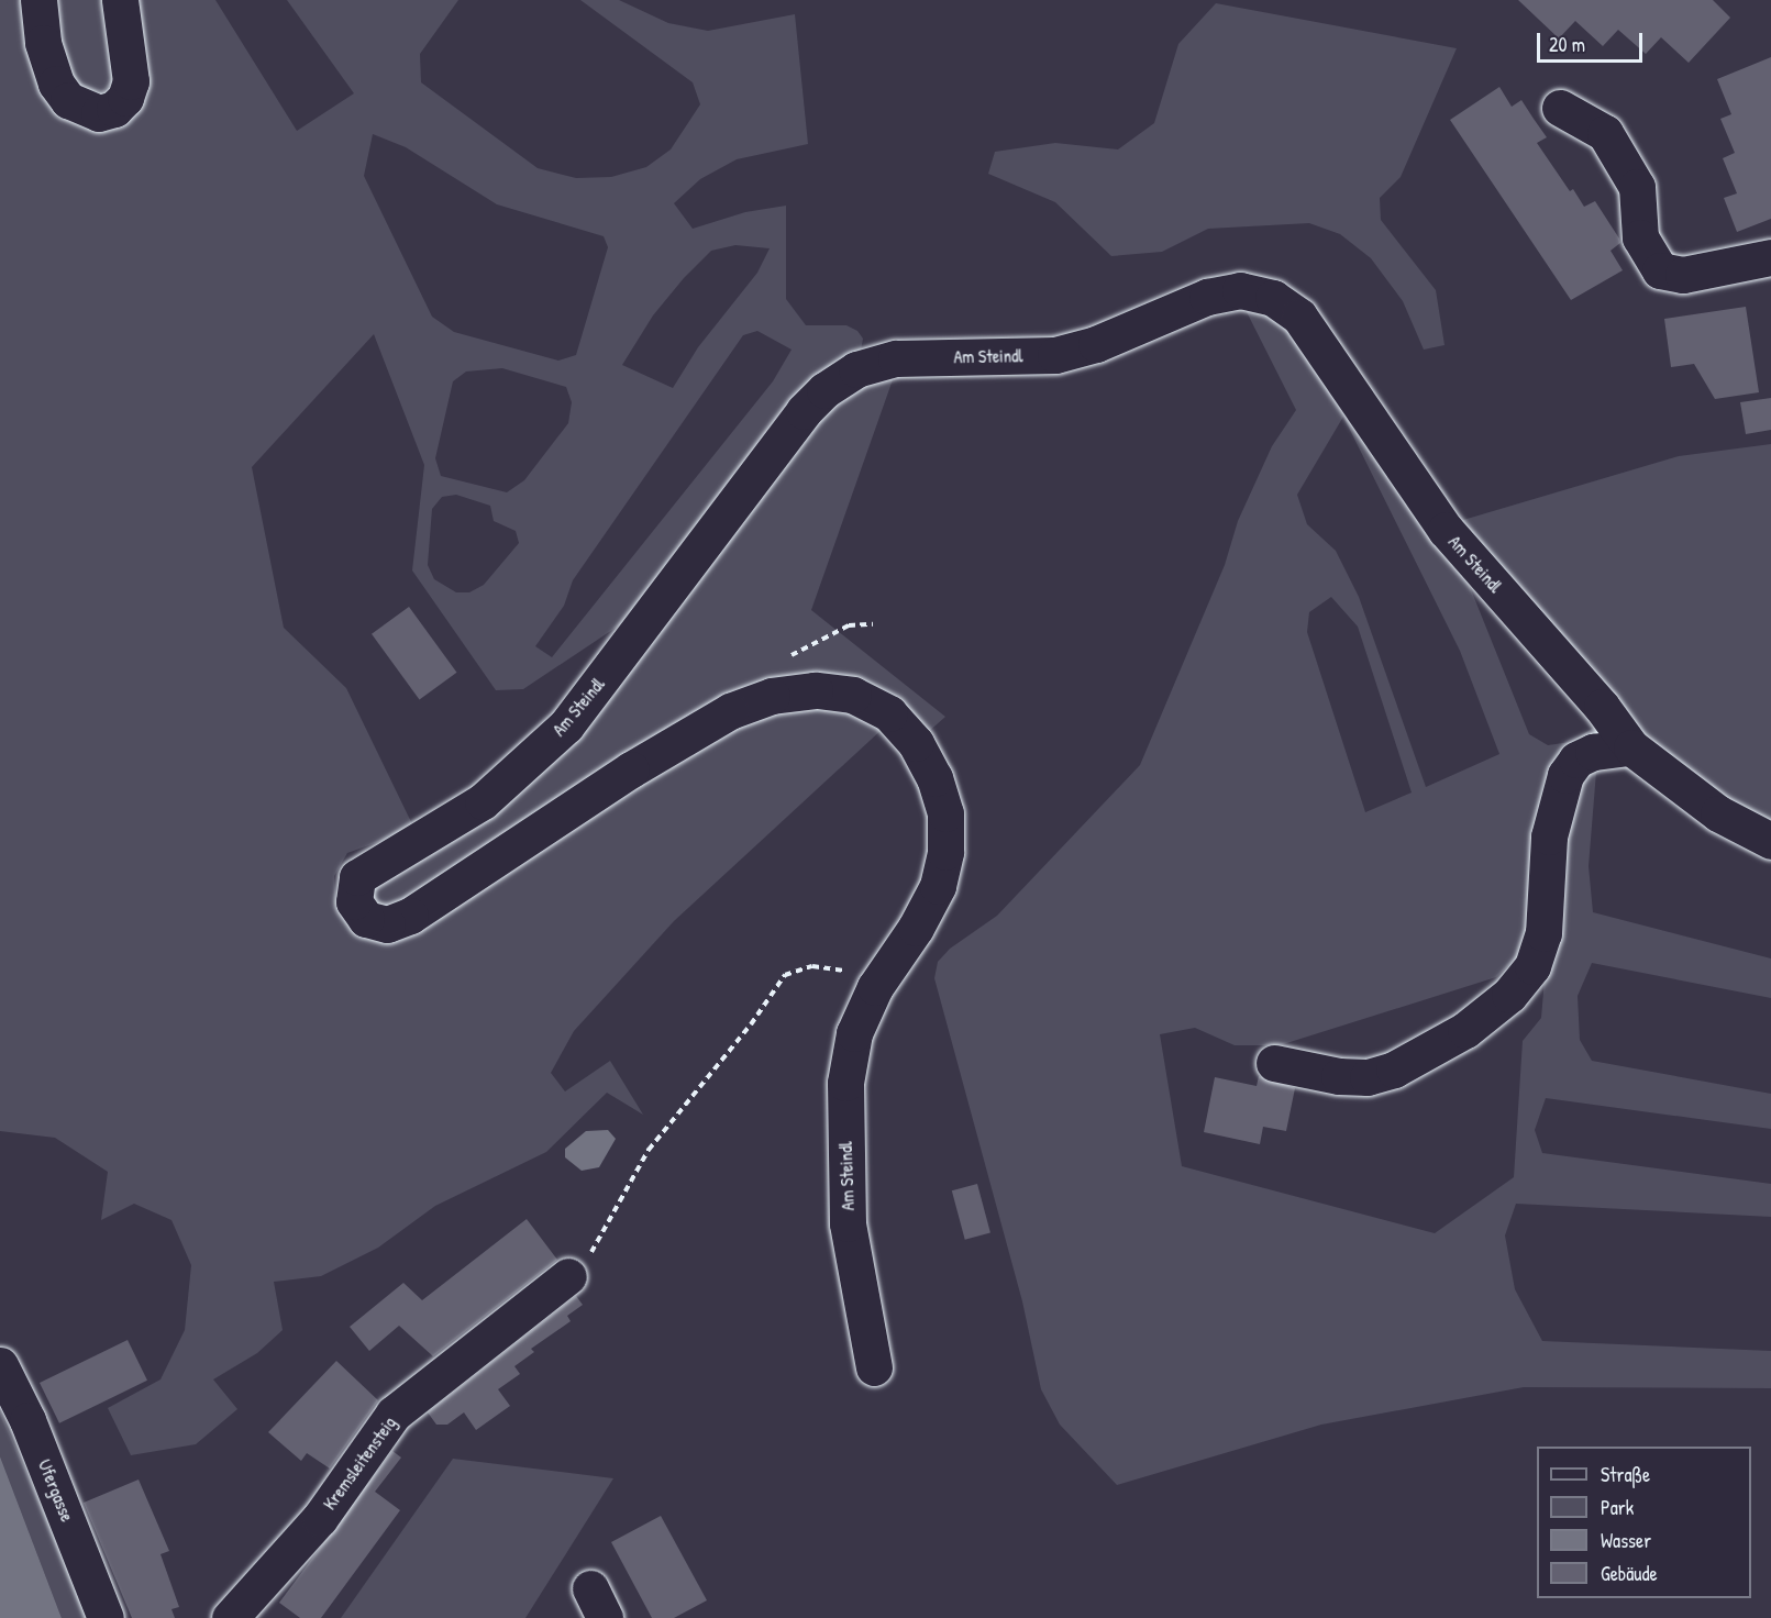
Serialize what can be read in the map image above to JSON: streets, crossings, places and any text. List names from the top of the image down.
{
  "streets": {
    "street": ["Am Steindl", "Kremsleitensteig", "Ufergasse"]
  },
  "legend": [
    "Straße",
    "Park",
    "Wasser",
    "Gebäude"
  ],
  "scale_bar": "20 m"
}
